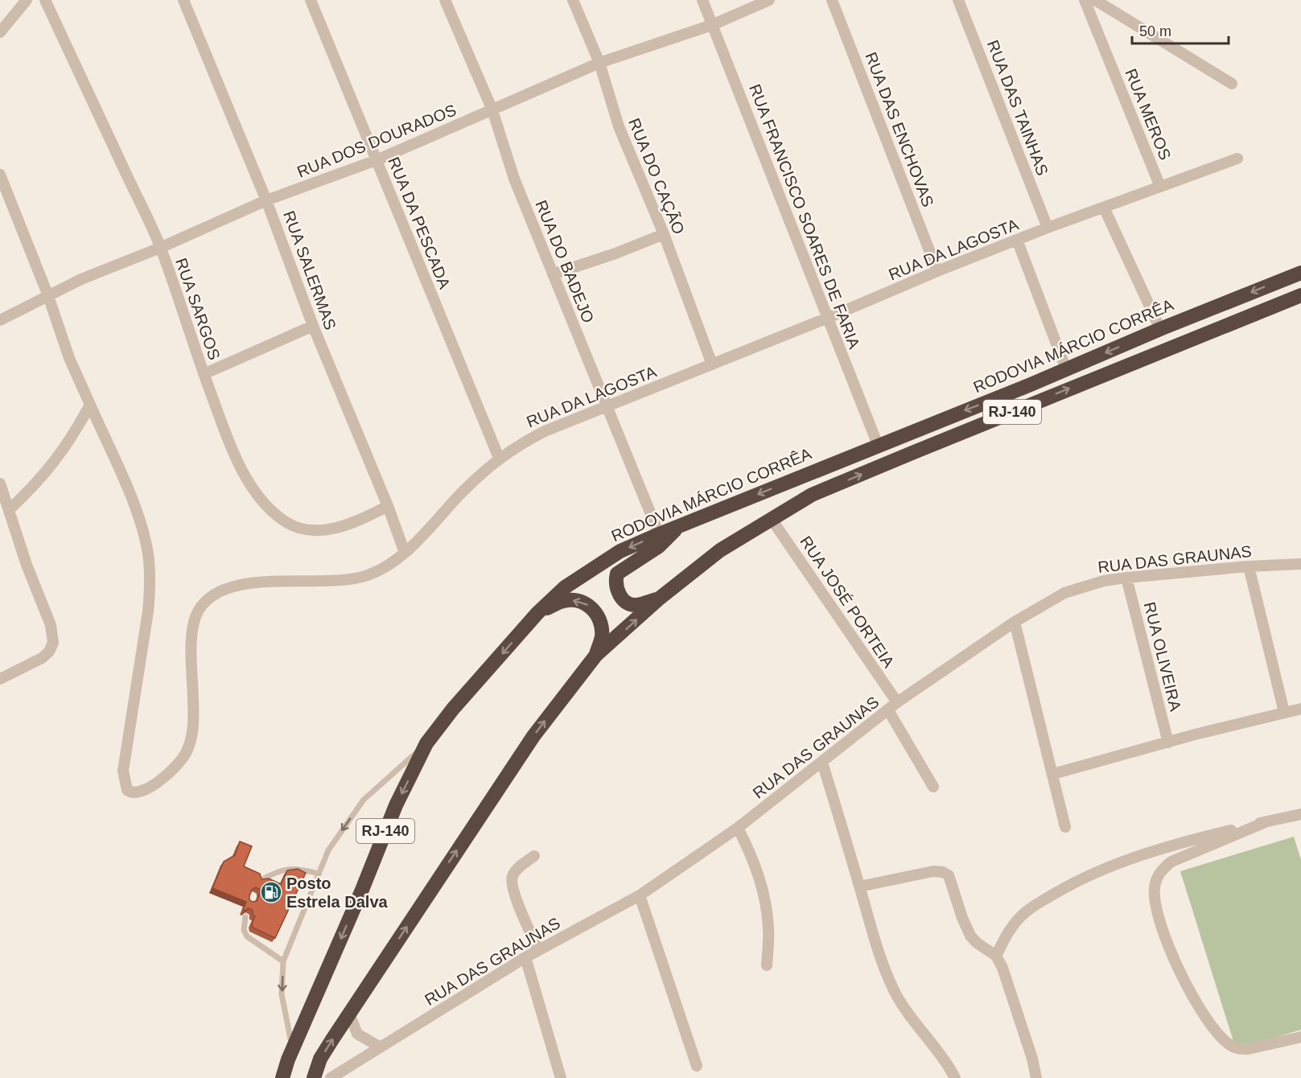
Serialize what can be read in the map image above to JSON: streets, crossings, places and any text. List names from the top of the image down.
{
  "streets": {
    "highway": ["RODOVIA MÁRCIO CORRÊA", "RJ-140"],
    "street": [
      "RUA DAS TAINHAS",
      "RUA MEROS",
      "RUA DAS ENCHOVAS",
      "RUA DOS DOURADOS",
      "RUA DO CAÇÃO",
      "RUA FRANCISCO SOARES DE FARIA",
      "RUA DA PESCADA",
      "RUA DA LAGOSTA",
      "RUA DO BADEJO",
      "RUA SALERMAS",
      "RUA SARGOS",
      "RUA DAS GRAUNAS",
      "RUA JOSÉ PORTEIA",
      "RUA OLIVEIRA"
    ]
  },
  "crossings": [
    ["RUA DAS TAINHAS", "RUA DA LAGOSTA"],
    ["RUA MEROS", "RUA DA LAGOSTA"],
    ["RUA DAS ENCHOVAS", "RUA DA LAGOSTA"],
    ["RUA DOS DOURADOS", "RUA DO CAÇÃO"],
    ["RUA DOS DOURADOS", "RUA FRANCISCO SOARES DE FARIA"],
    ["RUA DOS DOURADOS", "RUA DA PESCADA"],
    ["RUA DOS DOURADOS", "RUA DO BADEJO"],
    ["RUA DOS DOURADOS", "RUA SALERMAS"],
    ["RUA DOS DOURADOS", "RUA SARGOS"],
    ["RUA DO CAÇÃO", "RUA DA LAGOSTA"],
    ["RUA FRANCISCO SOARES DE FARIA", "RUA DA LAGOSTA"],
    ["RUA FRANCISCO SOARES DE FARIA", "RODOVIA MÁRCIO CORRÊA"],
    ["RUA DA PESCADA", "RUA DA LAGOSTA"],
    ["RUA DA LAGOSTA", "RUA DO BADEJO"],
    ["RUA DA LAGOSTA", "RUA SALERMAS"],
    ["RUA DO BADEJO", "RODOVIA MÁRCIO CORRÊA"],
    ["RUA SALERMAS", "RUA SARGOS"],
    ["RJ-140", "RUA JOSÉ PORTEIA"],
    ["RUA DAS GRAUNAS", "RUA JOSÉ PORTEIA"],
    ["RUA DAS GRAUNAS", "RUA OLIVEIRA"]
  ],
  "places": {
    "fuel station": ["Posto Estrela Dalva"]
  },
  "scale_bar": "50 m"
}
